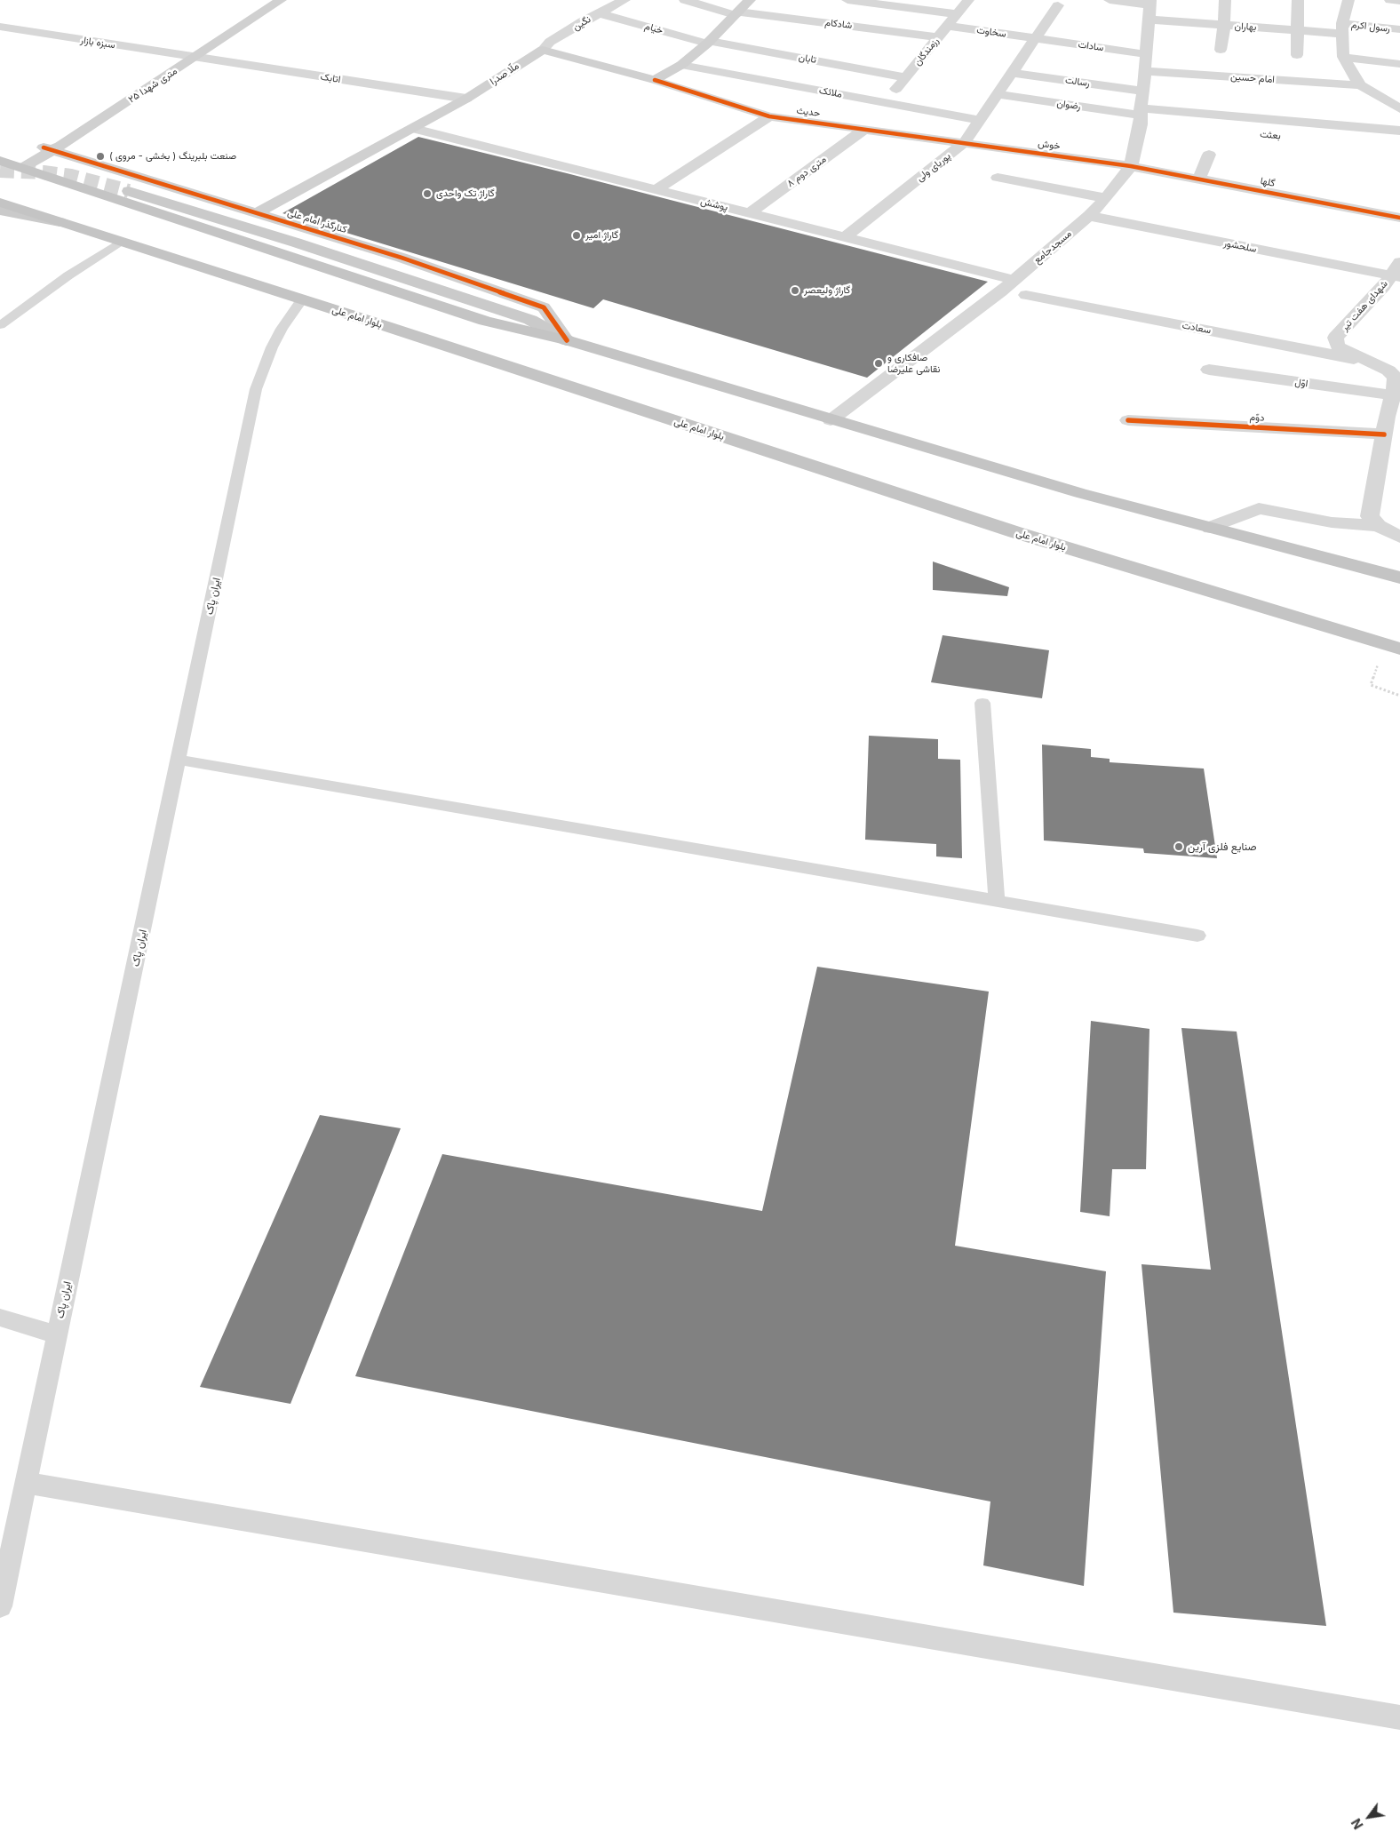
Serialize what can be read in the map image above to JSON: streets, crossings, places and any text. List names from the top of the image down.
{
  "streets": {
    "highway": ["بلوار امام علی"],
    "street": [
      "نگین",
      "شادکام",
      "بهاران",
      "رسول اکرم",
      "خیام",
      "سخاوت",
      "سبزه بازار",
      "سادات",
      "رزمندگان",
      "تابان",
      "ملّا صدرا",
      "اتابک",
      "امام حسین",
      "رسالت",
      "۲۵ متری شهدا",
      "ملائک",
      "رضوان",
      "حدیث",
      "خوش",
      "پوریای ولی",
      "۸ متری دوم",
      "گلها",
      "پوشش",
      "کنارگذر امام علی",
      "سلحشور",
      "مسجدجامع",
      "شهدای هفت تیر",
      "سعادت",
      "اوّل",
      "دوّم"
    ],
    "lane": ["ایران پاک"]
  },
  "crossings": [
    ["نگین", "خیام"],
    ["نگین", "ملّا صدرا"],
    ["شادکام", "رزمندگان"],
    ["بهاران", "رسول اکرم"],
    ["بهاران", "مسجدجامع"],
    ["خیام", "تابان"],
    ["سخاوت", "سادات"],
    ["سخاوت", "رزمندگان"],
    ["سخاوت", "پوریای ولی"],
    ["سبزه بازار", "اتابک"],
    ["سبزه بازار", "۲۵ متری شهدا"],
    ["سادات", "پوریای ولی"],
    ["سادات", "مسجدجامع"],
    ["رزمندگان", "تابان"],
    ["رزمندگان", "ملائک"],
    ["ملّا صدرا", "اتابک"],
    ["ملّا صدرا", "پوشش"],
    ["ملّا صدرا", "کنارگذر امام علی"],
    ["اتابک", "۲۵ متری شهدا"],
    ["امام حسین", "مسجدجامع"],
    ["رسالت", "پوریای ولی"],
    ["رسالت", "مسجدجامع"],
    ["۲۵ متری شهدا", "کنارگذر امام علی"],
    ["ملائک", "پوریای ولی"],
    ["رضوان", "پوریای ولی"],
    ["رضوان", "مسجدجامع"],
    ["حدیث", "خوش"],
    ["حدیث", "پوریای ولی"],
    ["حدیث", "۸ متری دوم"],
    ["خوش", "پوریای ولی"],
    ["خوش", "گلها"],
    ["خوش", "مسجدجامع"],
    ["پوریای ولی", "پوشش"],
    ["۸ متری دوم", "پوشش"],
    ["گلها", "مسجدجامع"],
    ["پوشش", "مسجدجامع"],
    ["سلحشور", "مسجدجامع"],
    ["سلحشور", "شهدای هفت تیر"],
    ["شهدای هفت تیر", "سعادت"],
    ["شهدای هفت تیر", "اوّل"],
    ["شهدای هفت تیر", "دوّم"],
    ["بلوار امام علی", "ایران پاک"]
  ],
  "places": [
    "صنعت بلبرینگ ( بخشی - مروی )",
    "گاراژ تک واحدی",
    "گاراژ امیر",
    "گاراژ ولیعصر",
    "صافکاری و نقاشی عليرضا",
    "صنایع فلزی آرین"
  ],
  "north": "bottom left"
}
